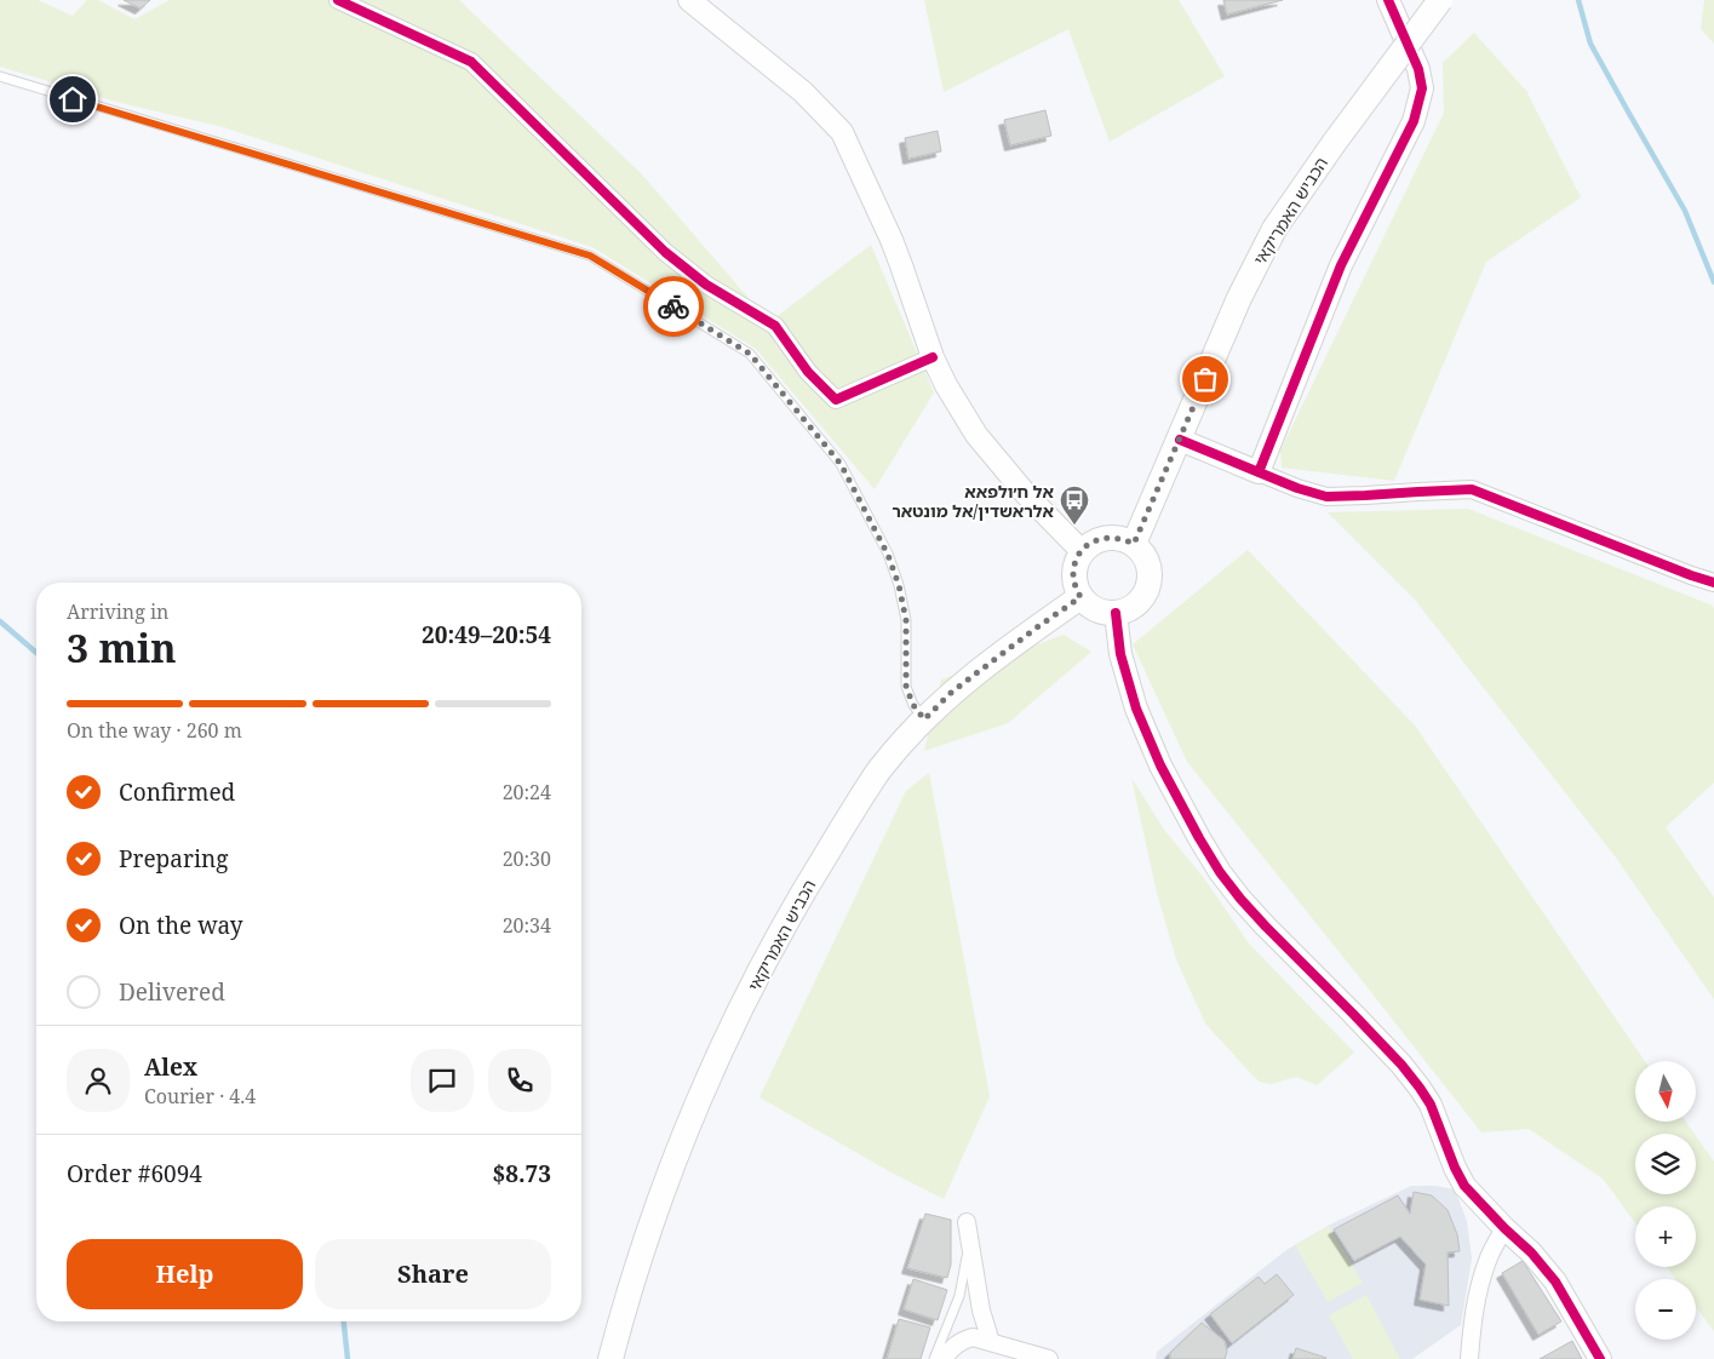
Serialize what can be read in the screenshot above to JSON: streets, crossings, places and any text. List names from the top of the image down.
{
  "streets": {
    "main road": ["הכביש האמריקאי"]
  },
  "places": {
    "bus stop": ["אל ח׳ולפאא אלראשדין/אל מונטאר"]
  },
  "north": "bottom",
  "page": {
    "heading": ["3 min", "Arriving in", "20:49–20:54"],
    "panel": [
      "Alex",
      "Courier · 4.4",
      "Order #6094",
      "$8.73"
    ],
    "bar": "On the way · 260 m",
    "list": [
      ["Confirmed", "20:24"],
      ["Preparing", "20:30"],
      ["On the way", "20:34"],
      "Delivered"
    ],
    "map_buttons": ["+", "−"],
    "buttons": ["Help", "Share"]
  }
}
